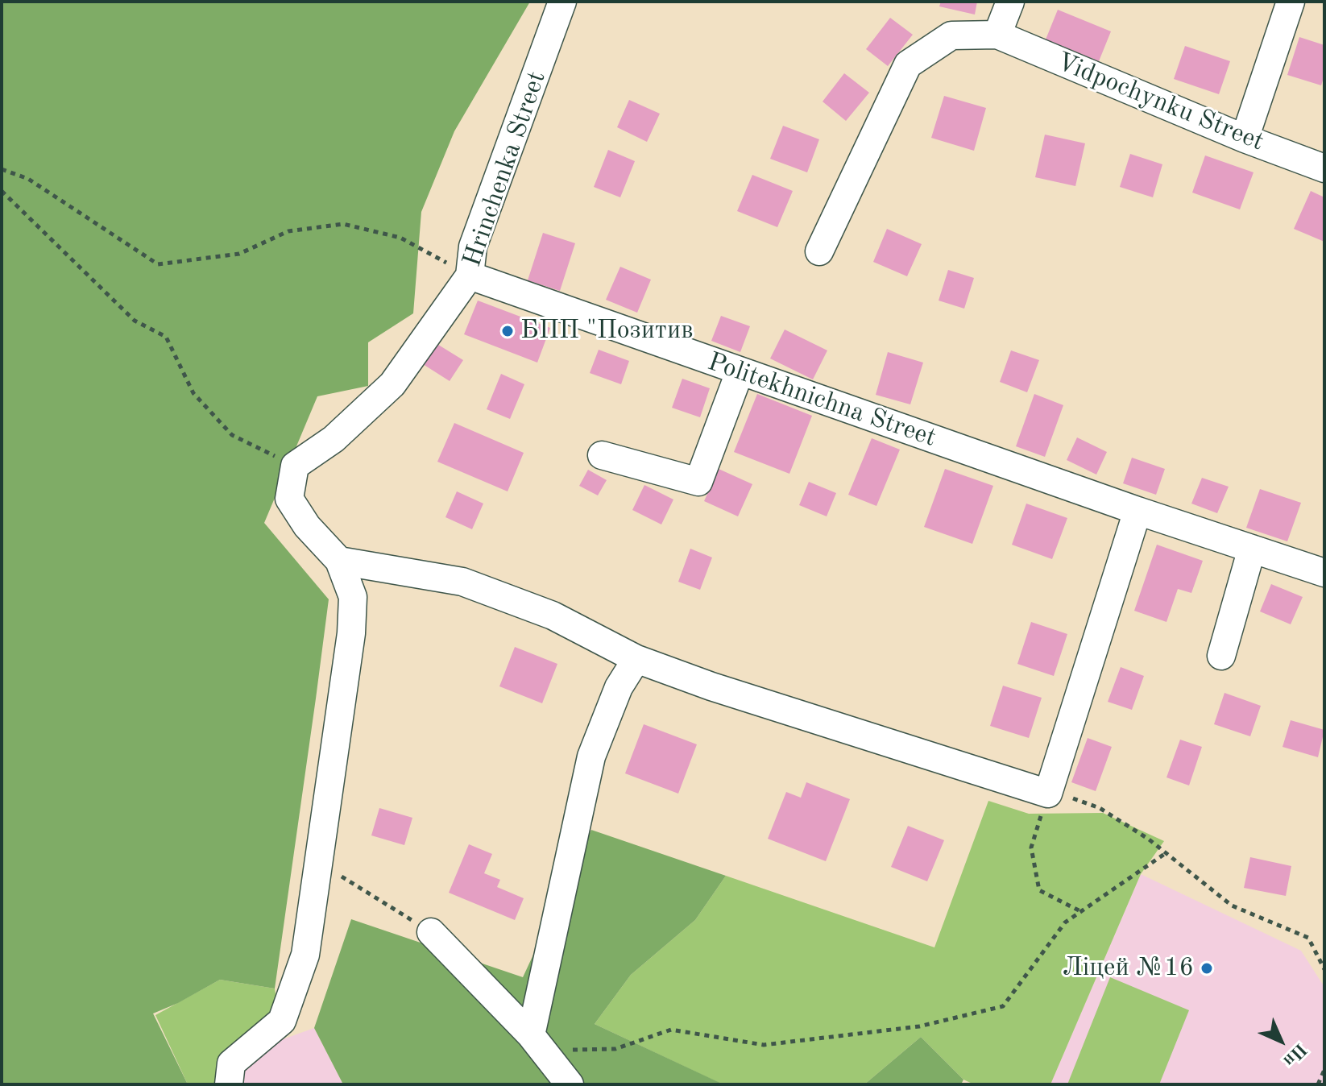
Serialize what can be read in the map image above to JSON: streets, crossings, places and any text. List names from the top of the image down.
{
  "streets": {
    "street": ["Vidpochynku Street", "Hrinchenka Street", "Politekhnichna Street"]
  },
  "crossings": [
    ["Hrinchenka Street", "Politekhnichna Street"]
  ],
  "places": ["БПП \"Позитив", "Ліцей №16"],
  "north": "bottom right"
}
